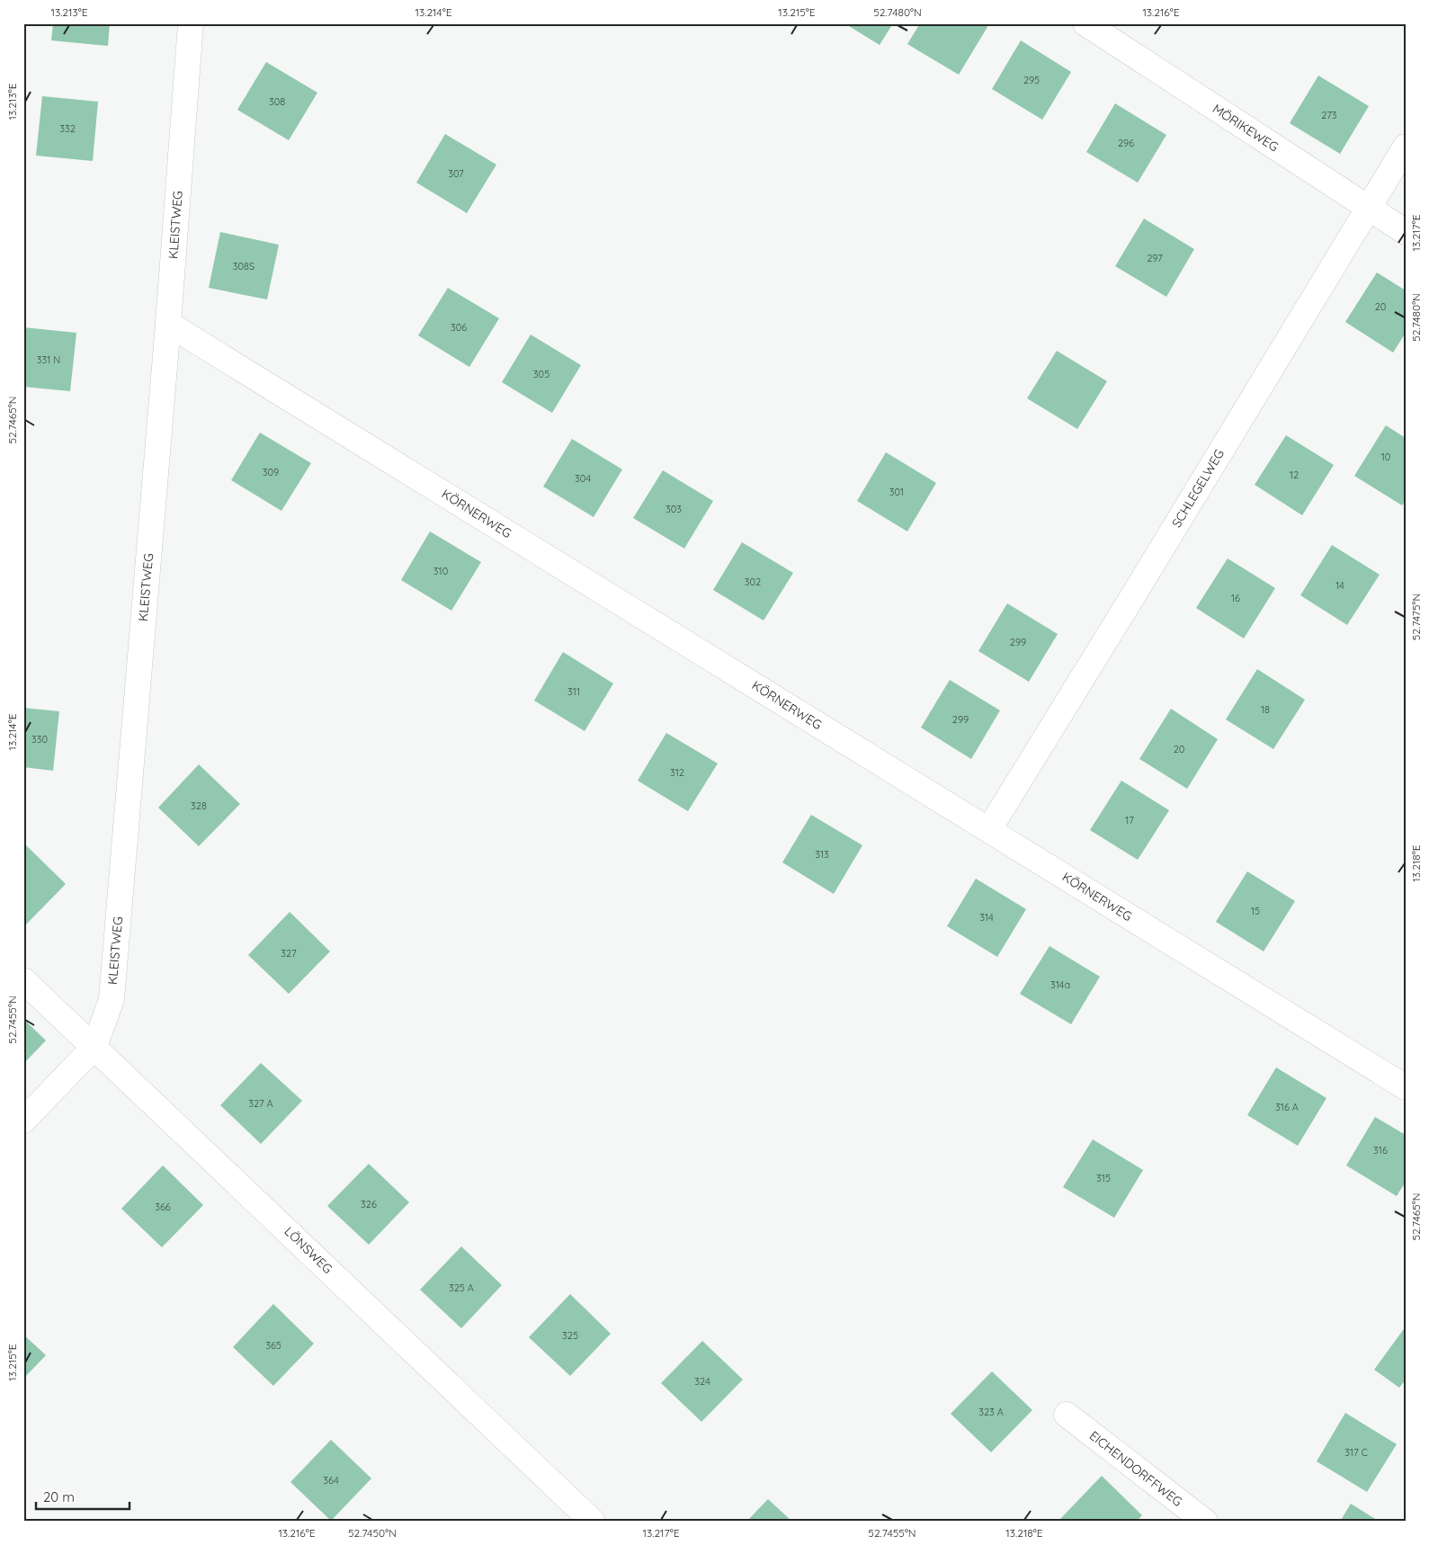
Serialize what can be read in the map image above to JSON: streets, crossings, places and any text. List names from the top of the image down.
{
  "streets": {
    "street": [
      "MÖRIKEWEG",
      "KLEISTWEG",
      "SCHLEGELWEG",
      "KÖRNERWEG",
      "LÖNSWEG",
      "EICHENDORFFWEG"
    ]
  },
  "crossings": [
    ["MÖRIKEWEG", "SCHLEGELWEG"],
    ["KLEISTWEG", "KÖRNERWEG"],
    ["KLEISTWEG", "LÖNSWEG"],
    ["SCHLEGELWEG", "KÖRNERWEG"]
  ],
  "house_numbers": [
    "295",
    "308",
    "273",
    "332",
    "296",
    "307",
    "297",
    "308S",
    "20",
    "306",
    "331 N",
    "305",
    "10",
    "309",
    "12",
    "304",
    "301",
    "303",
    "310",
    "302",
    "14",
    "16",
    "299",
    "311",
    "18",
    "299",
    "330",
    "20",
    "312",
    "328",
    "17",
    "313",
    "15",
    "314",
    "327",
    "314a",
    "327 A",
    "316 A",
    "316",
    "315",
    "326",
    "366",
    "325 A",
    "325",
    "365",
    "324",
    "323 A",
    "317 C",
    "364"
  ],
  "scale_bar": "20 m",
  "coordinates": [
    "13.213°E",
    "13.214°E",
    "13.215°E",
    "52.7480°N",
    "13.216°E",
    "13.217°E",
    "52.7465°N",
    "52.7475°N",
    "13.218°E",
    "52.7455°N",
    "52.7450°N"
  ]
}
